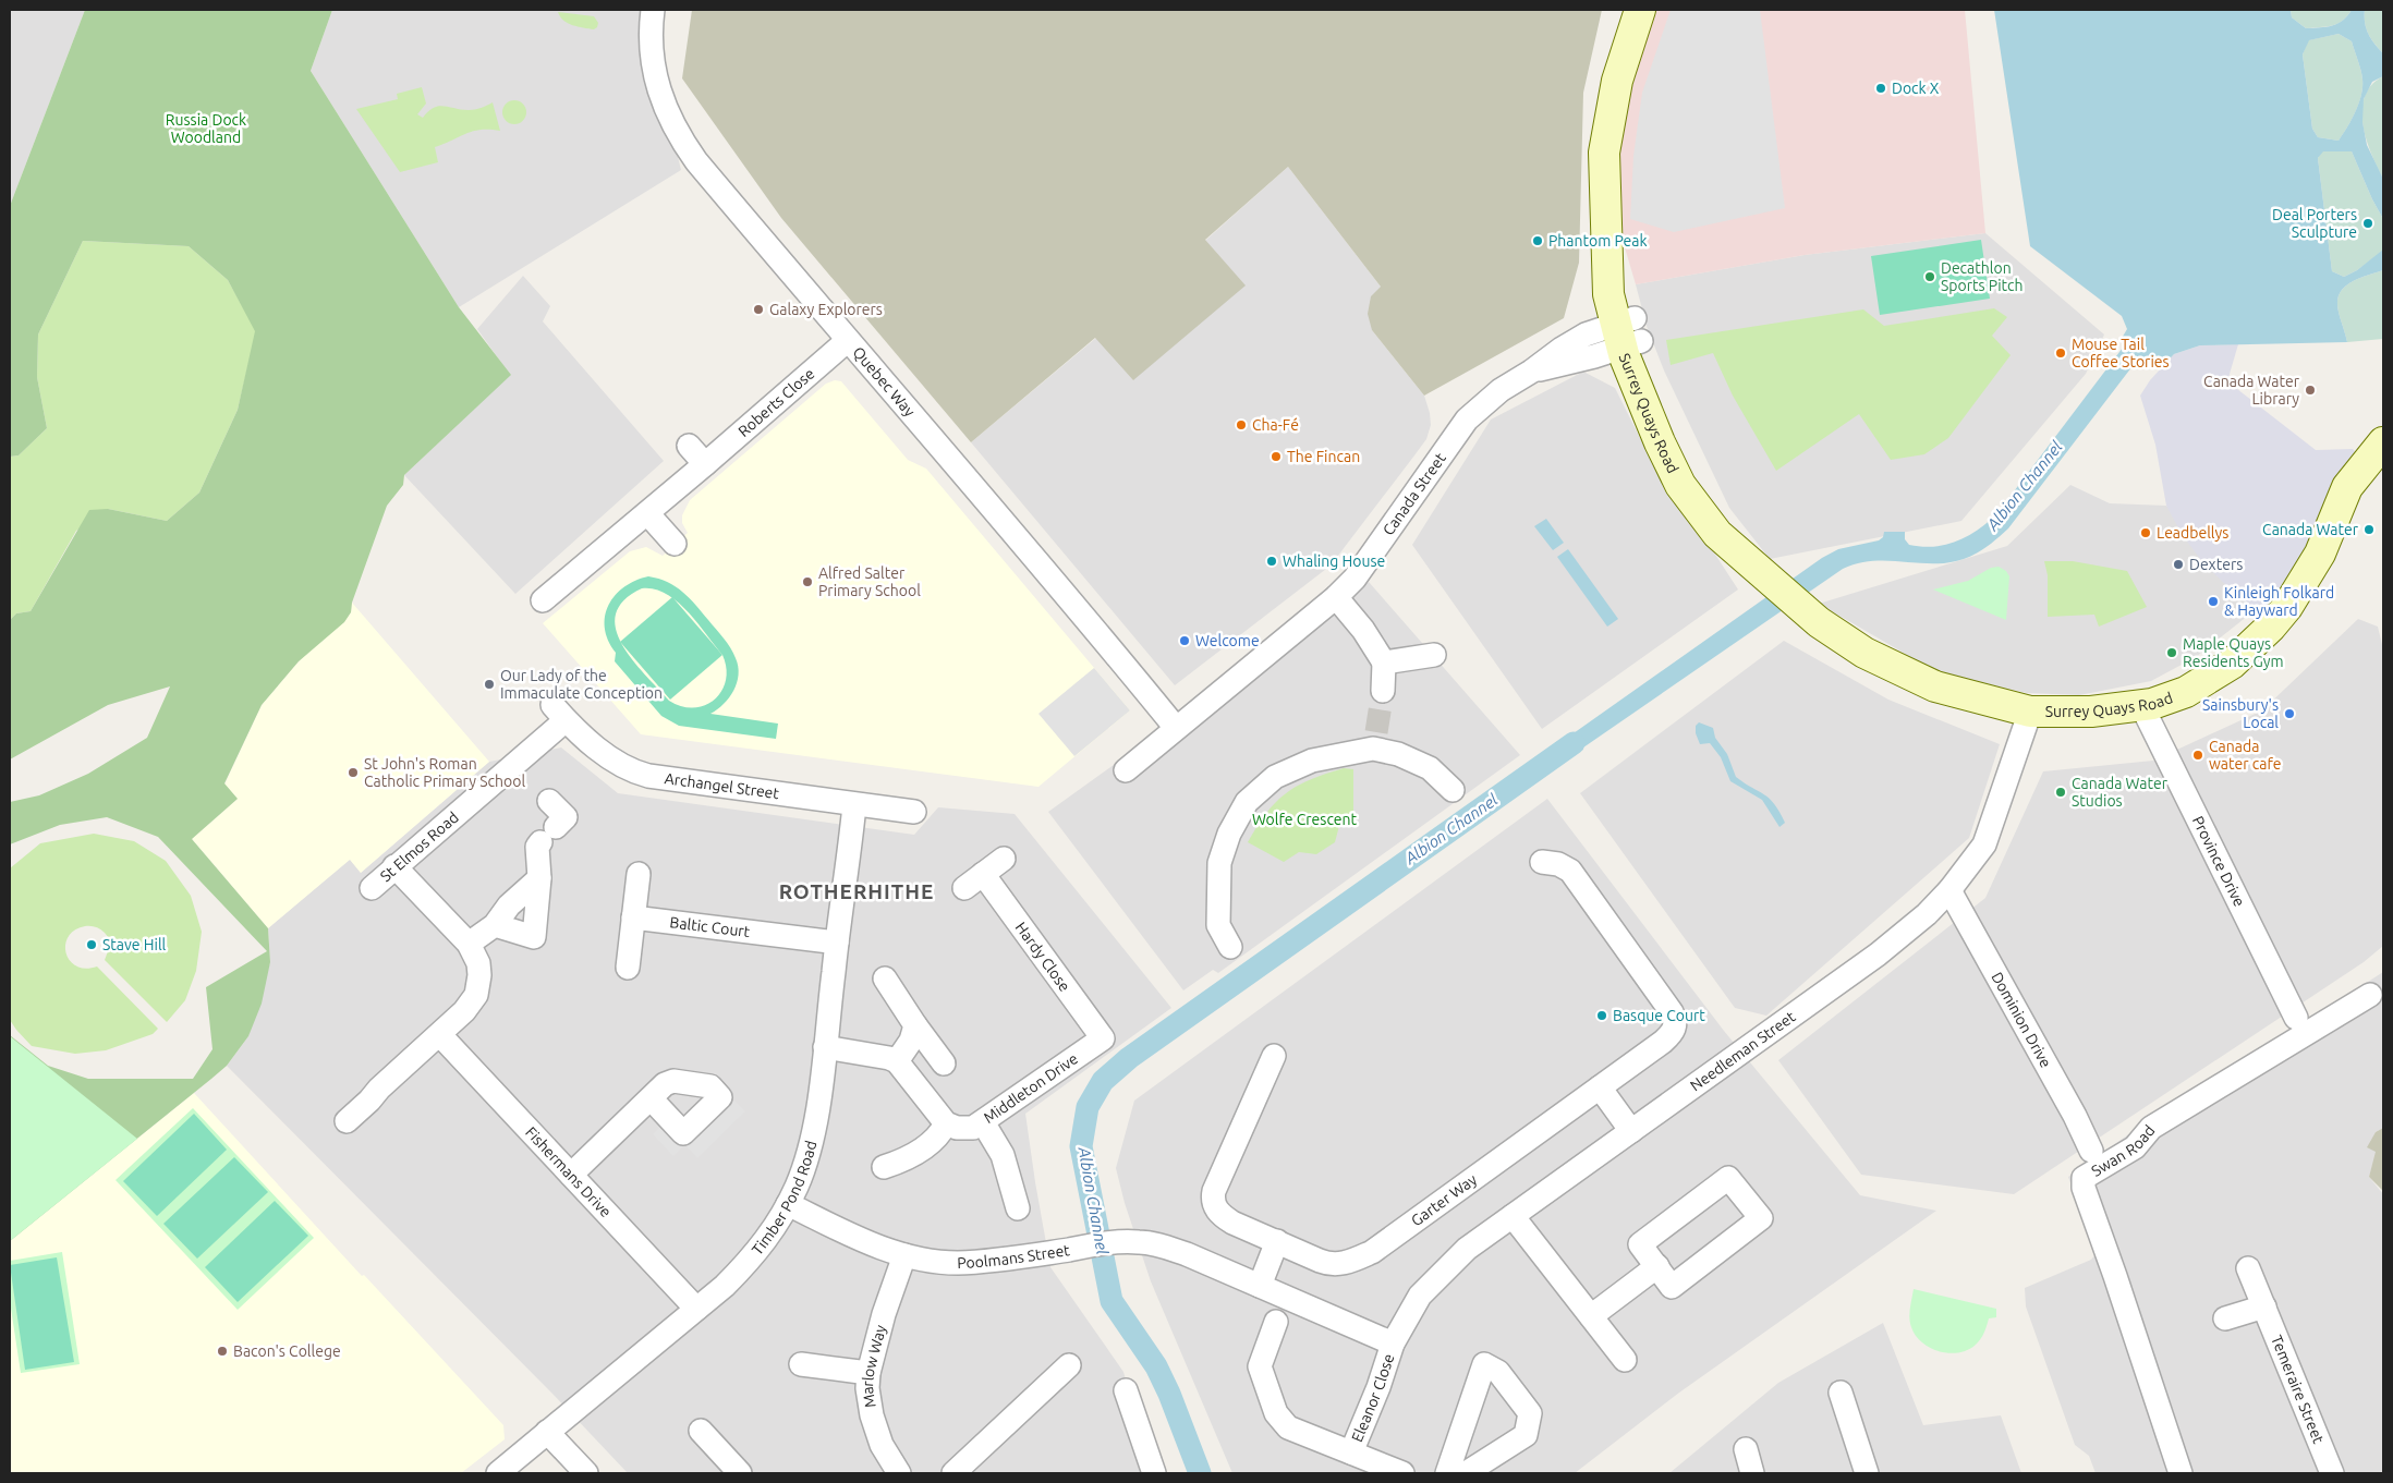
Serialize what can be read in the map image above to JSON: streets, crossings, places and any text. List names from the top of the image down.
{
  "streets": {
    "street": [
      "Quebec Way",
      "Roberts Close",
      "Surrey Quays Road",
      "Canada Street",
      "Archangel Street",
      "St Elmos Road",
      "Province Drive",
      "Baltic Court",
      "Hardy Close",
      "Dominion Drive",
      "Needleman Street",
      "Middleton Drive",
      "Swan Road",
      "Fishermans Drive",
      "Timber Pond Road",
      "Garter Way",
      "Poolmans Street",
      "Marlow Way",
      "Temeraire Street",
      "Eleanor Close"
    ]
  },
  "crossings": [
    ["Quebec Way", "Roberts Close"],
    ["Quebec Way", "Canada Street"],
    ["Surrey Quays Road", "Canada Street"],
    ["Surrey Quays Road", "Province Drive"],
    ["Surrey Quays Road", "Needleman Street"],
    ["Archangel Street", "St Elmos Road"],
    ["Archangel Street", "Timber Pond Road"],
    ["Baltic Court", "Timber Pond Road"],
    ["Hardy Close", "Middleton Drive"],
    ["Dominion Drive", "Needleman Street"],
    ["Needleman Street", "Poolmans Street"],
    ["Needleman Street", "Eleanor Close"],
    ["Fishermans Drive", "Timber Pond Road"],
    ["Timber Pond Road", "Poolmans Street"],
    ["Poolmans Street", "Marlow Way"],
    ["Poolmans Street", "Eleanor Close"]
  ],
  "districts": ["ROTHERHITHE"],
  "water": ["Albion Channel"],
  "parks": ["Russia Dock Woodland", "Wolfe Crescent"],
  "places": [
    "Dock X",
    "Deal Porters Sculpture",
    "Phantom Peak",
    "Decathlon Sports Pitch",
    "Galaxy Explorers",
    "Mouse Tail Coffee Stories",
    "Canada Water Library",
    "Cha-Fé",
    "The Fincan",
    "Canada Water",
    "Leadbellys",
    "Whaling House",
    "Dexters",
    "Alfred Salter Primary School",
    "Kinleigh Folkard & Hayward",
    "Welcome",
    "Maple Quays Residents Gym",
    "Our Lady of the Immaculate Conception",
    "Sainsbury's Local",
    "Canada water cafe",
    "St John's Roman Catholic Primary School",
    "Canada Water Studios",
    "Stave Hill",
    "Basque Court",
    "Bacon's College"
  ]
}
